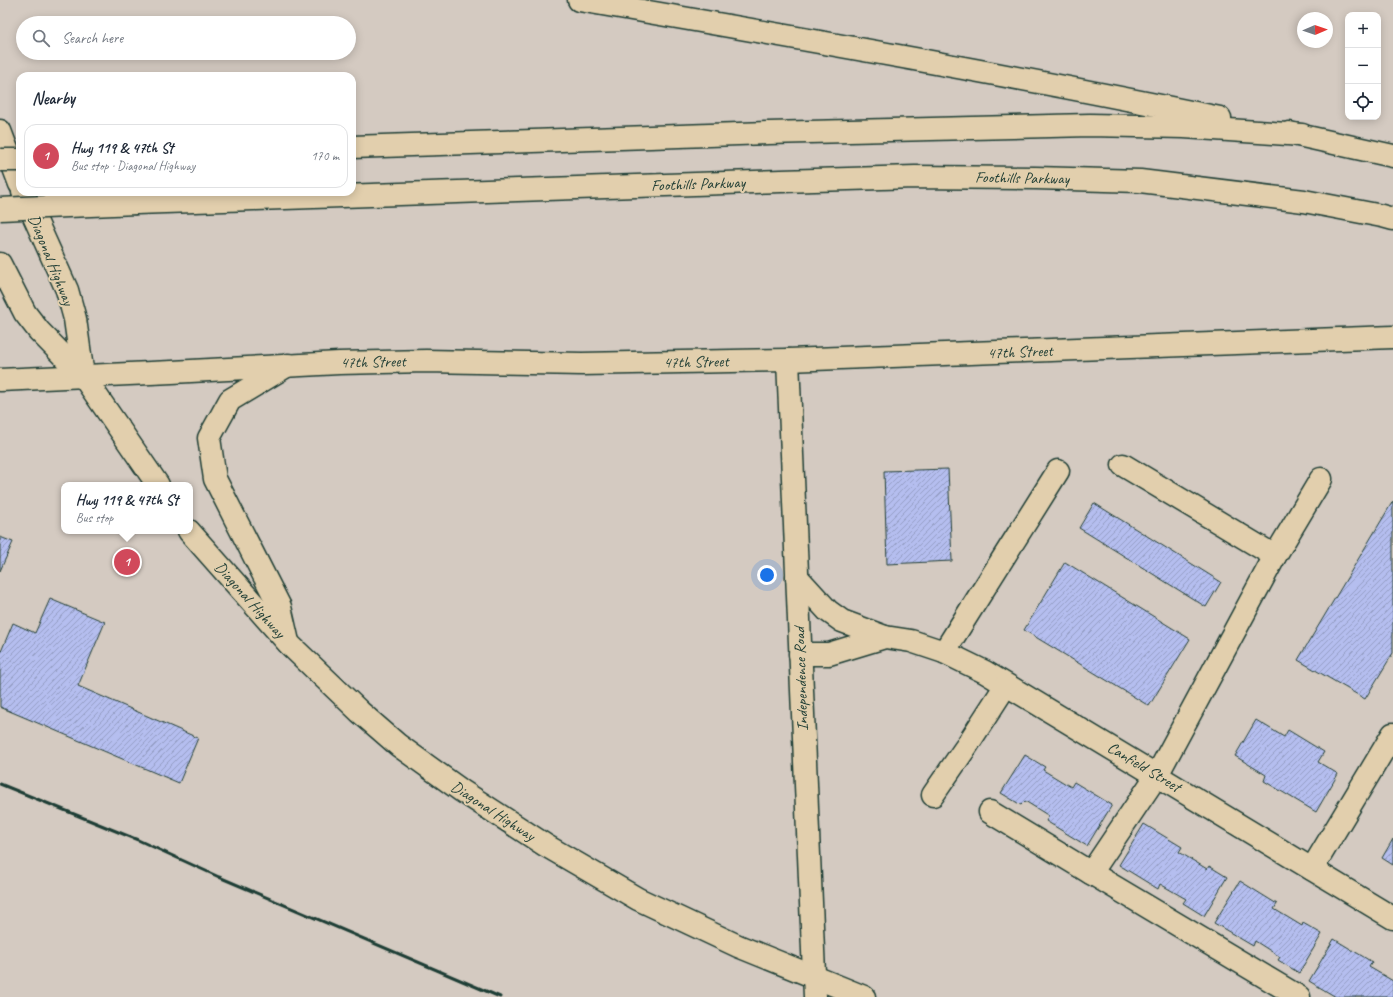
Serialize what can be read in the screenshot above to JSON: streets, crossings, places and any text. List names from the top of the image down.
{
  "streets": {
    "main road": [
      "Foothills Parkway",
      "Diagonal Highway",
      "47th Street",
      "Independence Road",
      "Canfield Street"
    ]
  },
  "crossings": [
    ["Diagonal Highway", "47th Street"],
    ["Diagonal Highway", "Independence Road"],
    ["47th Street", "Independence Road"],
    ["Independence Road", "Canfield Street"]
  ],
  "north": "right",
  "page": {
    "map_buttons": ["+", "−"],
    "search": "Search here",
    "heading": "Nearby",
    "list": [
      {
        "mark": "1",
        "name": "Hwy 119 & 47th St",
        "note": "Bus stop · Diagonal Highway",
        "value": "170 m"
      }
    ],
    "popup": ["Hwy 119 & 47th St", "Bus stop"],
    "pins": "1"
  }
}
